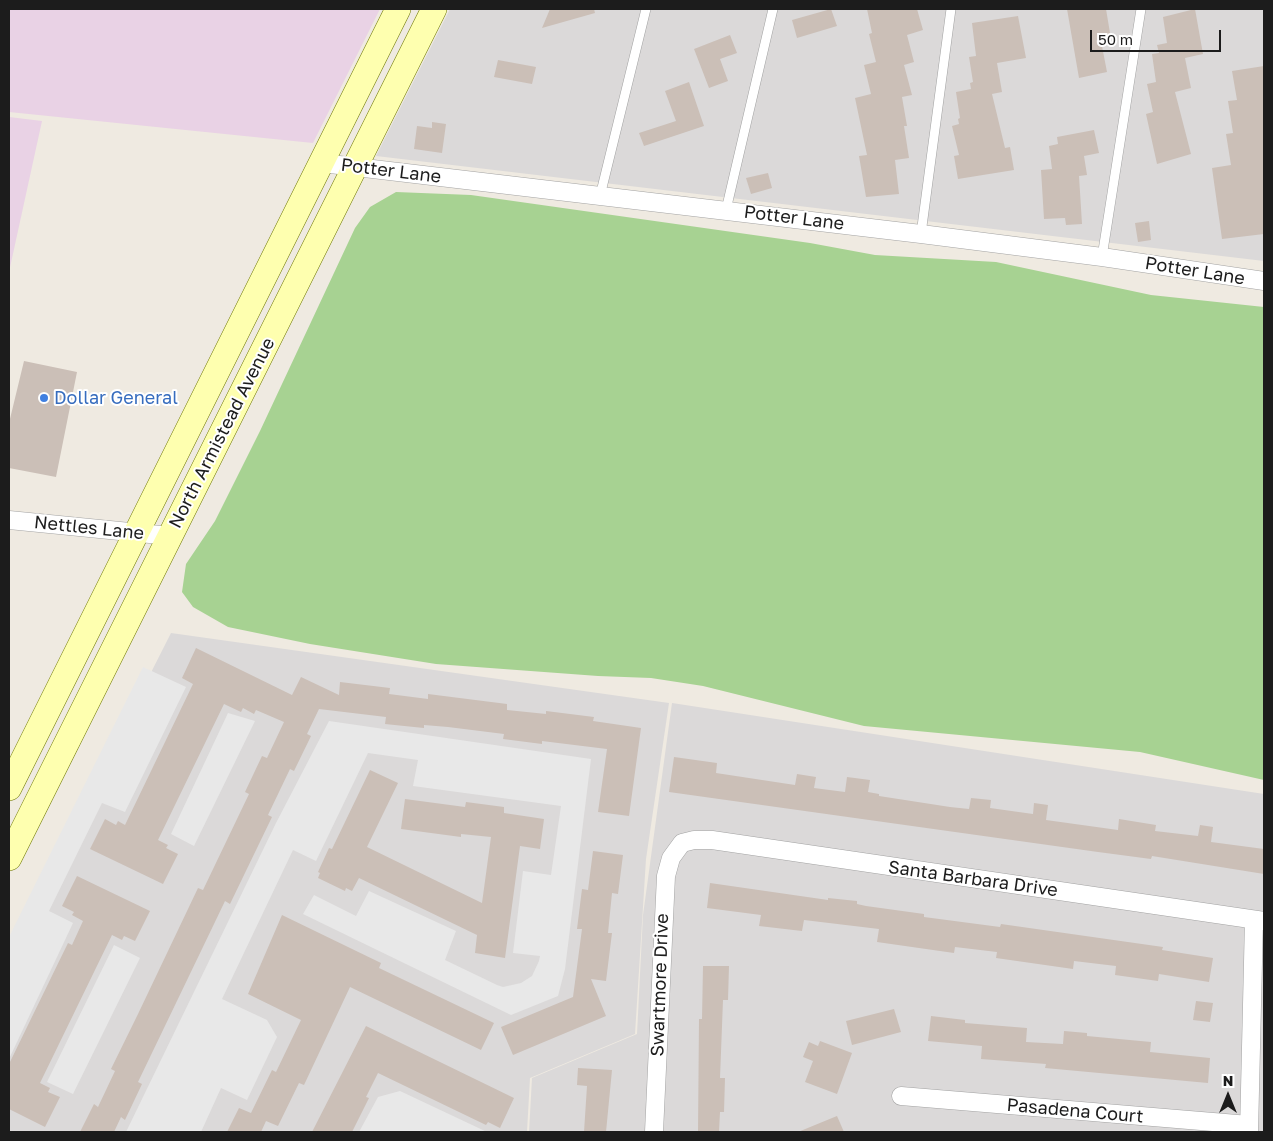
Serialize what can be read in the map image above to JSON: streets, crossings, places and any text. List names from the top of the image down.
{
  "streets": {
    "main road": ["North Armistead Avenue"],
    "street": [
      "Potter Lane",
      "Nettles Lane",
      "Santa Barbara Drive",
      "Swartmore Drive",
      "Pasadena Court"
    ]
  },
  "crossings": [
    ["Potter Lane", "North Armistead Avenue"],
    ["North Armistead Avenue", "Nettles Lane"],
    ["Santa Barbara Drive", "Swartmore Drive"]
  ],
  "places": ["Dollar General"],
  "scale_bar": "50 m",
  "north": "top"
}
